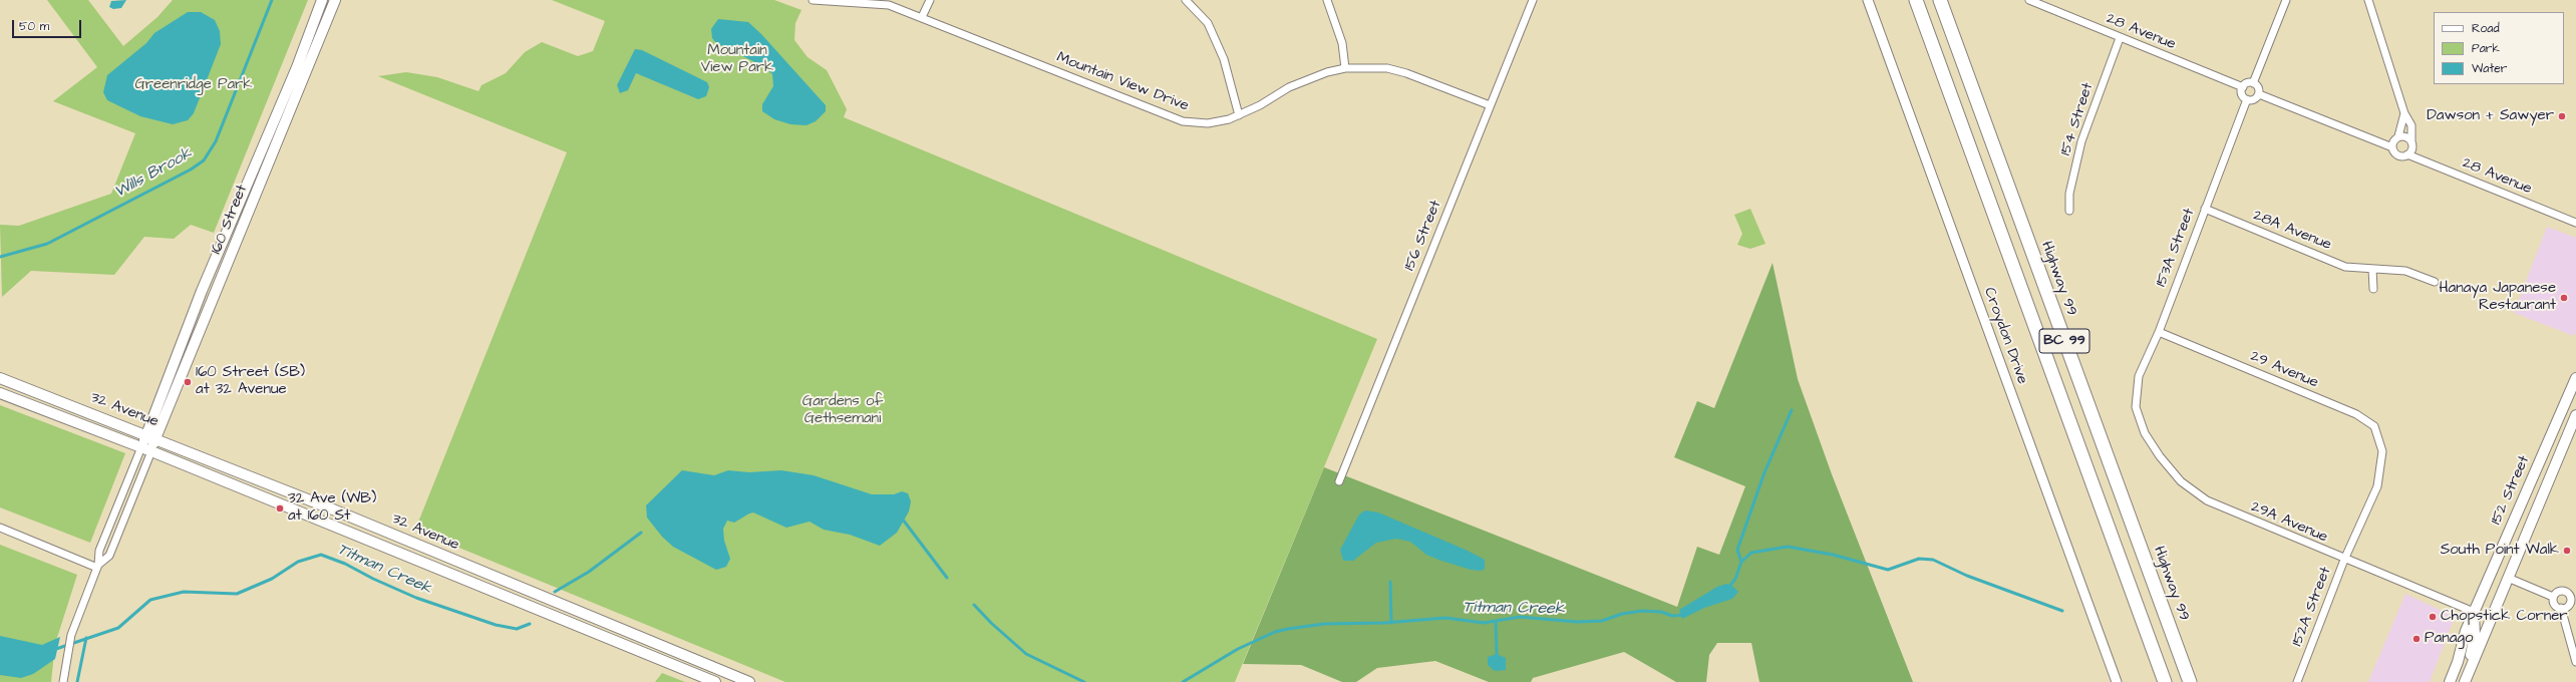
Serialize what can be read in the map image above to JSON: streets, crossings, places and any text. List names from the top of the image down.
{
  "streets": {
    "highway": ["Highway 99", "BC 99"],
    "main road": ["160 Street", "32 Avenue", "152 Street"],
    "street": [
      "28 Avenue",
      "Mountain View Drive",
      "154 Street",
      "28A Avenue",
      "156 Street",
      "153A Street",
      "Croydon Drive",
      "29 Avenue",
      "29A Avenue",
      "152A Street"
    ]
  },
  "crossings": [
    ["28 Avenue", "154 Street"],
    ["28 Avenue", "153A Street"],
    ["Mountain View Drive", "156 Street"],
    ["160 Street", "32 Avenue"],
    ["28A Avenue", "153A Street"],
    ["153A Street", "29 Avenue"],
    ["153A Street", "29A Avenue"],
    ["29 Avenue", "152A Street"],
    ["152 Street", "29A Avenue"],
    ["29A Avenue", "152A Street"]
  ],
  "water": ["Wills Brook", "Titman Creek"],
  "parks": ["Mountain View Park", "Greenridge Park", "Gardens of Gethsemani"],
  "places": [
    "Dawson + Sawyer",
    "Hanaya Japanese Restaurant",
    "160 Street (SB) at 32 Avenue",
    "32 Ave (WB) at 160 St",
    "South Point Walk",
    "Chopstick Corner",
    "Panago"
  ],
  "legend": ["Road", "Park", "Water"],
  "scale_bar": "50 m"
}
